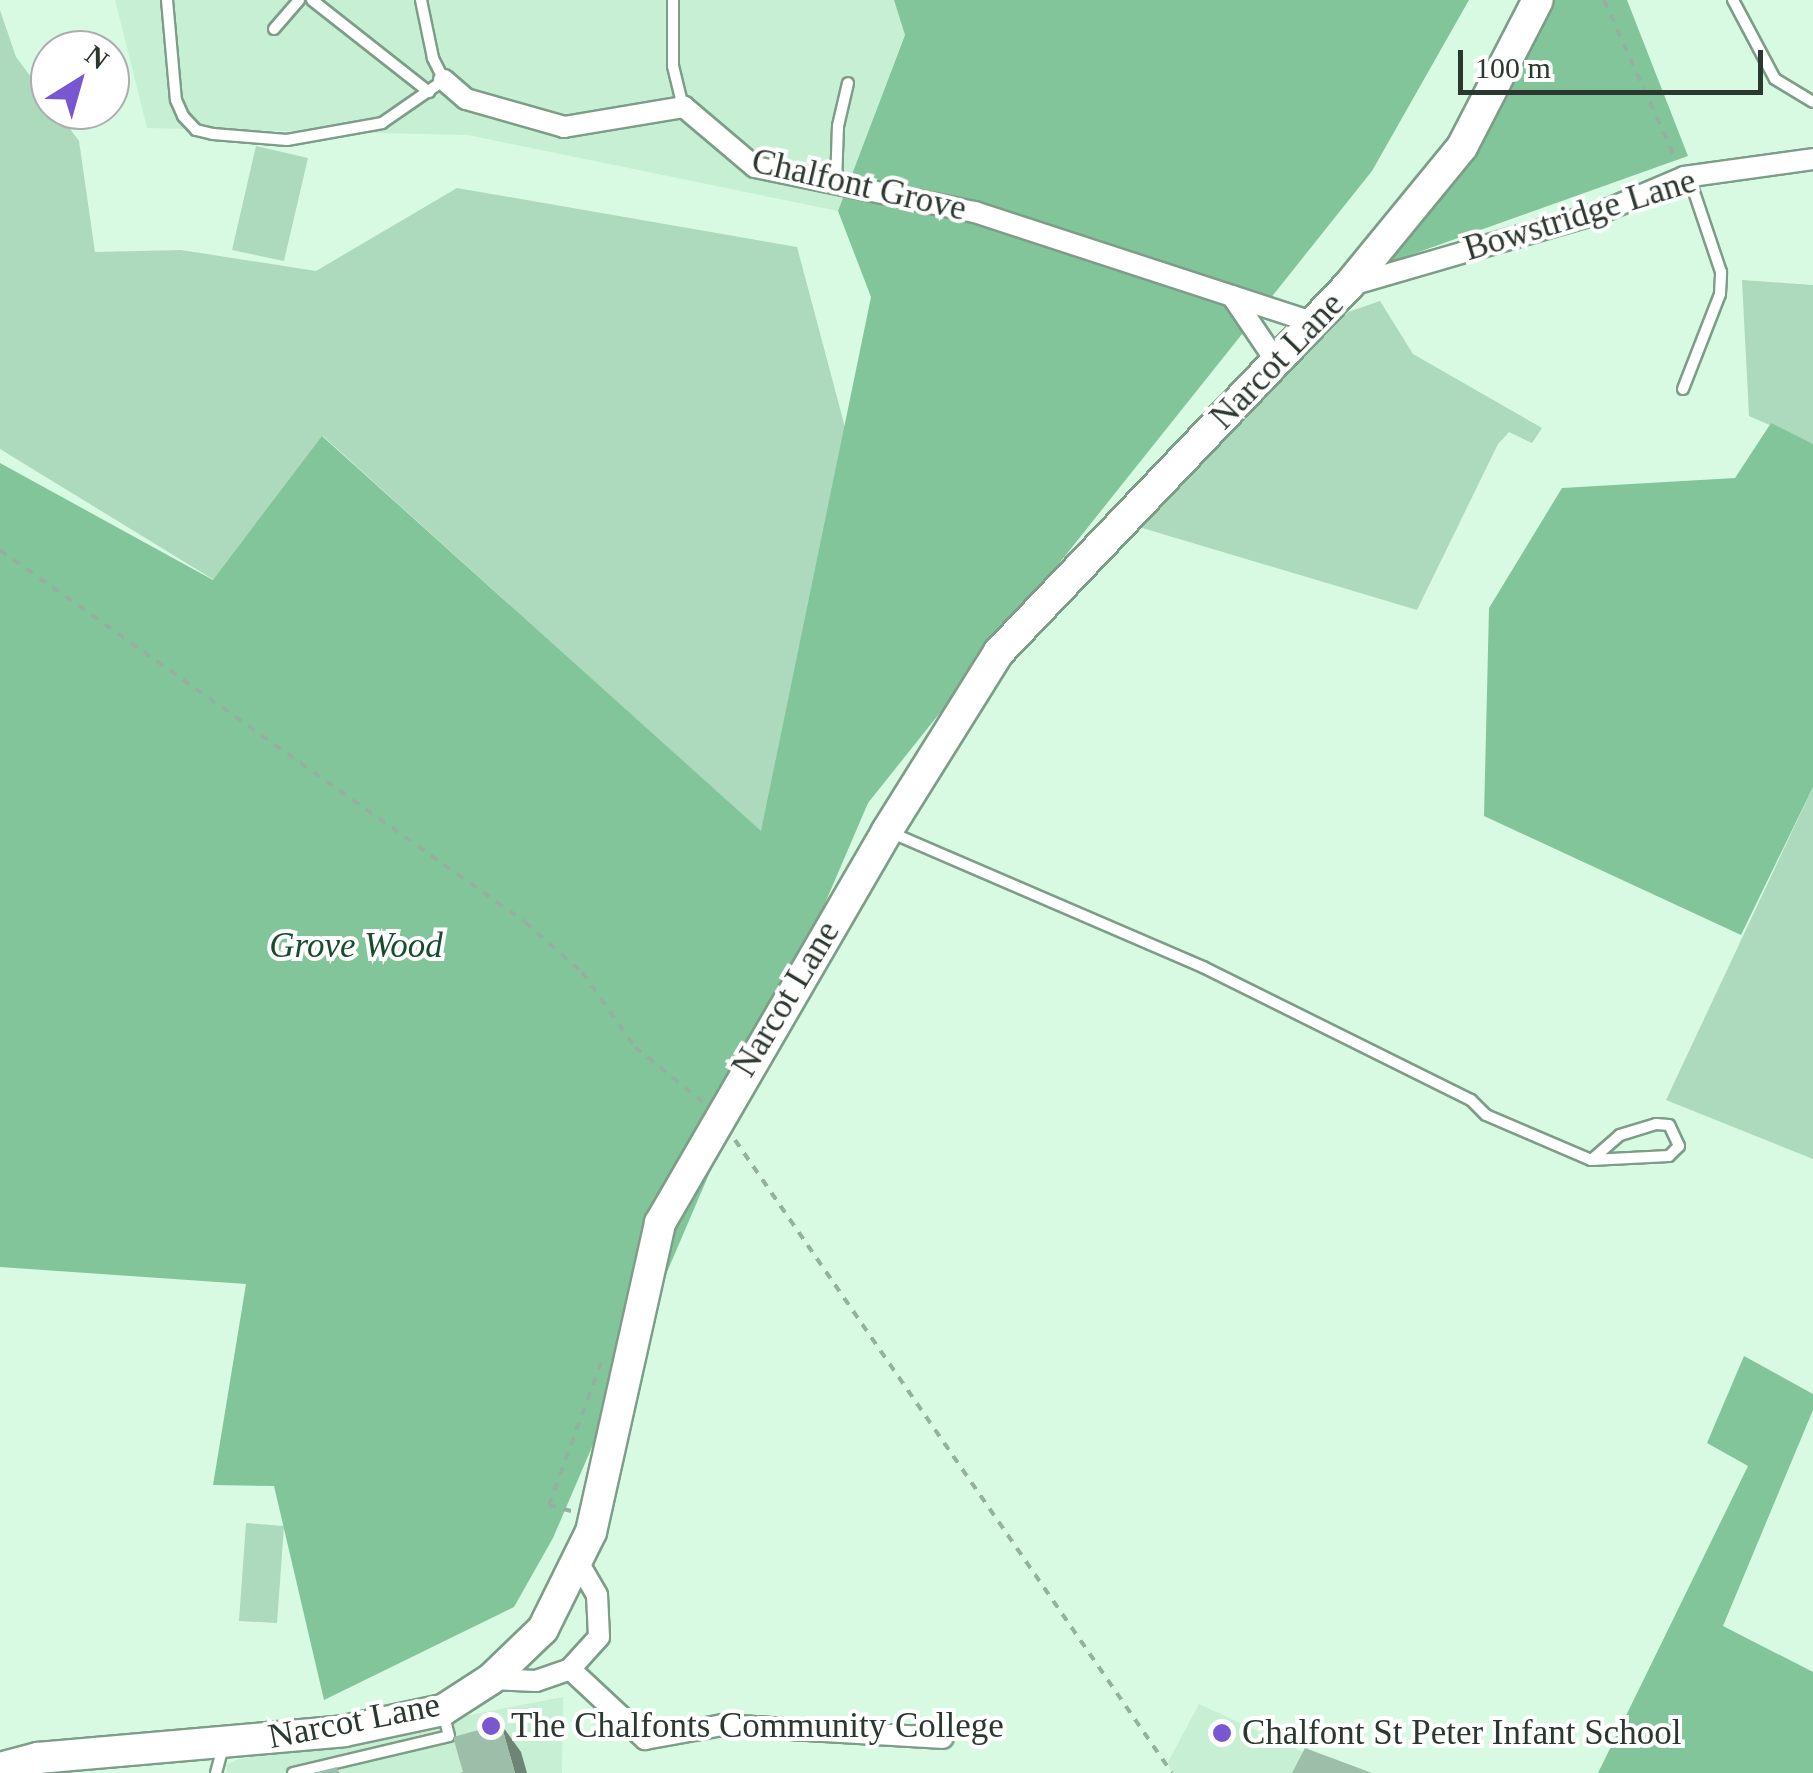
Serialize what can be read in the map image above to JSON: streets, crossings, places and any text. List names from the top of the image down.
{
  "streets": {
    "street": ["Chalfont Grove", "Bowstridge Lane", "Narcot Lane"]
  },
  "crossings": [
    ["Chalfont Grove", "Narcot Lane"],
    ["Bowstridge Lane", "Narcot Lane"]
  ],
  "parks": ["Grove Wood"],
  "places": ["The Chalfonts Community College", "Chalfont St Peter Infant School"],
  "scale_bar": "100 m",
  "north": "top right"
}
